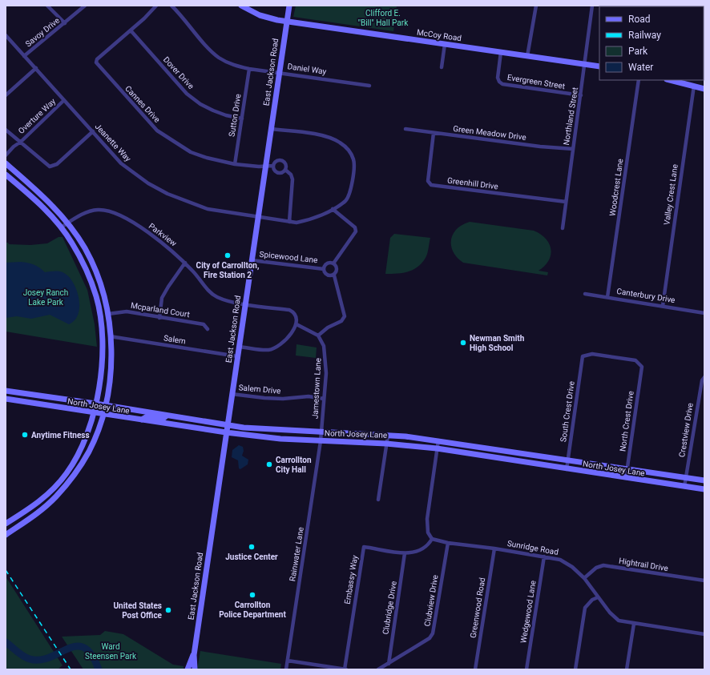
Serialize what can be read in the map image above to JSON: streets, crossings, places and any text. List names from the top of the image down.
{
  "streets": {
    "main road": ["McCoy Road", "East Jackson Road", "North Josey Lane"],
    "street": [
      "Savoy Drive",
      "Daniel Way",
      "Dover Drive",
      "Evergreen Street",
      "Cannes Drive",
      "Sutton Drive",
      "Overture Way",
      "Northland Street",
      "Green Meadow Drive",
      "Jeanette Way",
      "Greenhill Drive",
      "Woodcrest Lane",
      "Valley Crest Lane",
      "Parkview",
      "Spicewood Lane",
      "Canterbury Drive",
      "Mcparland Court",
      "Salem",
      "Jamestown Lane",
      "Salem Drive",
      "South Crest Drive",
      "North Crest Drive",
      "Crestview Drive",
      "Sunridge Road",
      "Rainwater Lane",
      "Hightrail Drive",
      "Embassy Way",
      "Clubview Drive",
      "Clubridge Drive",
      "Greenwood Road",
      "Wedgewood Lane"
    ]
  },
  "crossings": [
    ["Savoy Drive", "Jeanette Way"],
    ["McCoy Road", "East Jackson Road"],
    ["McCoy Road", "Evergreen Street"],
    ["McCoy Road", "Northland Street"],
    ["Daniel Way", "East Jackson Road"],
    ["Daniel Way", "Sutton Drive"],
    ["East Jackson Road", "Cannes Drive"],
    ["East Jackson Road", "Jeanette Way"],
    ["East Jackson Road", "Parkview"],
    ["East Jackson Road", "Spicewood Lane"],
    ["East Jackson Road", "Salem"],
    ["East Jackson Road", "Salem Drive"],
    ["East Jackson Road", "North Josey Lane"],
    ["Dover Drive", "Cannes Drive"],
    ["Dover Drive", "Sutton Drive"],
    ["Evergreen Street", "Northland Street"],
    ["Cannes Drive", "Sutton Drive"],
    ["Overture Way", "Jeanette Way"],
    ["Northland Street", "Green Meadow Drive"],
    ["Northland Street", "Greenhill Drive"],
    ["Green Meadow Drive", "Greenhill Drive"],
    ["Woodcrest Lane", "Canterbury Drive"],
    ["Valley Crest Lane", "Canterbury Drive"],
    ["Jamestown Lane", "Salem Drive"],
    ["Jamestown Lane", "North Josey Lane"],
    ["Jamestown Lane", "Rainwater Lane"],
    ["North Josey Lane", "South Crest Drive"],
    ["North Josey Lane", "North Crest Drive"],
    ["North Josey Lane", "Crestview Drive"],
    ["North Josey Lane", "Rainwater Lane"],
    ["South Crest Drive", "North Crest Drive"],
    ["Sunridge Road", "Hightrail Drive"],
    ["Sunridge Road", "Embassy Way"],
    ["Sunridge Road", "Clubview Drive"],
    ["Sunridge Road", "Greenwood Road"],
    ["Sunridge Road", "Wedgewood Lane"],
    ["Embassy Way", "Clubridge Drive"],
    ["Clubview Drive", "Clubridge Drive"]
  ],
  "parks": ["Clifford E. \"Bill\" Hall Park", "Josey Ranch Lake Park", "Ward Steensen Park"],
  "places": [
    "City of Carrollton, Fire Station 2",
    "Newman Smith High School",
    "Anytime Fitness",
    "Carrollton City Hall",
    "Justice Center",
    "Carrollton Police Department",
    "United States Post Office"
  ],
  "legend": [
    "Road",
    "Railway",
    "Park",
    "Water"
  ]
}
